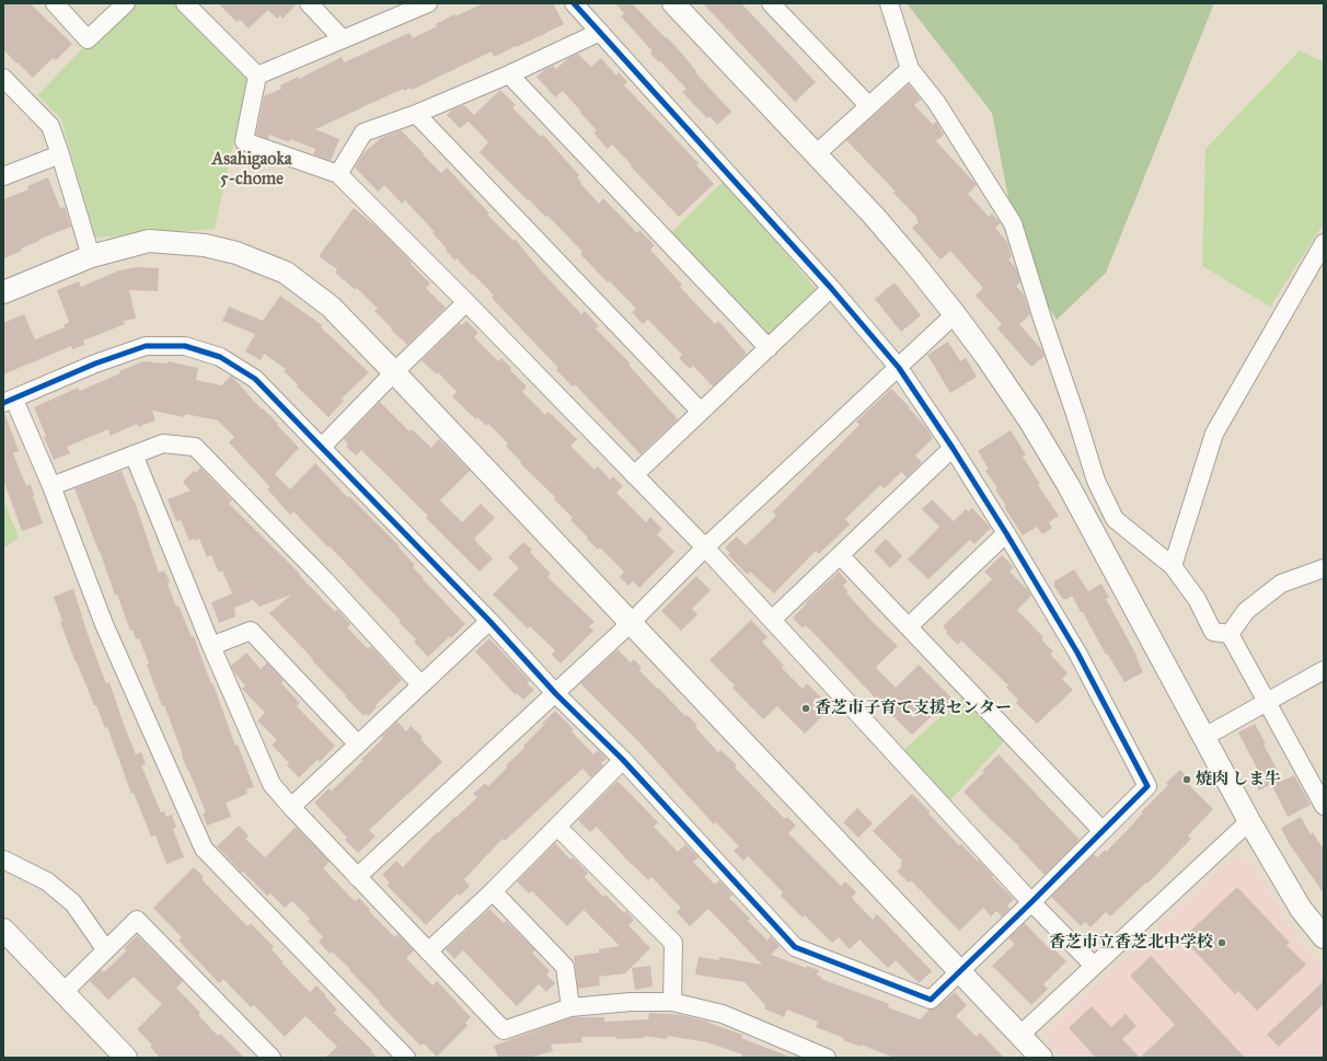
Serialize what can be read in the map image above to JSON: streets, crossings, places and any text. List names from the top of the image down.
{
  "districts": ["Asahigaoka 5-chome"],
  "places": ["香芝市子育て支援センター", "焼肉 しま牛", "香芝市立香芝北中学校"]
}
